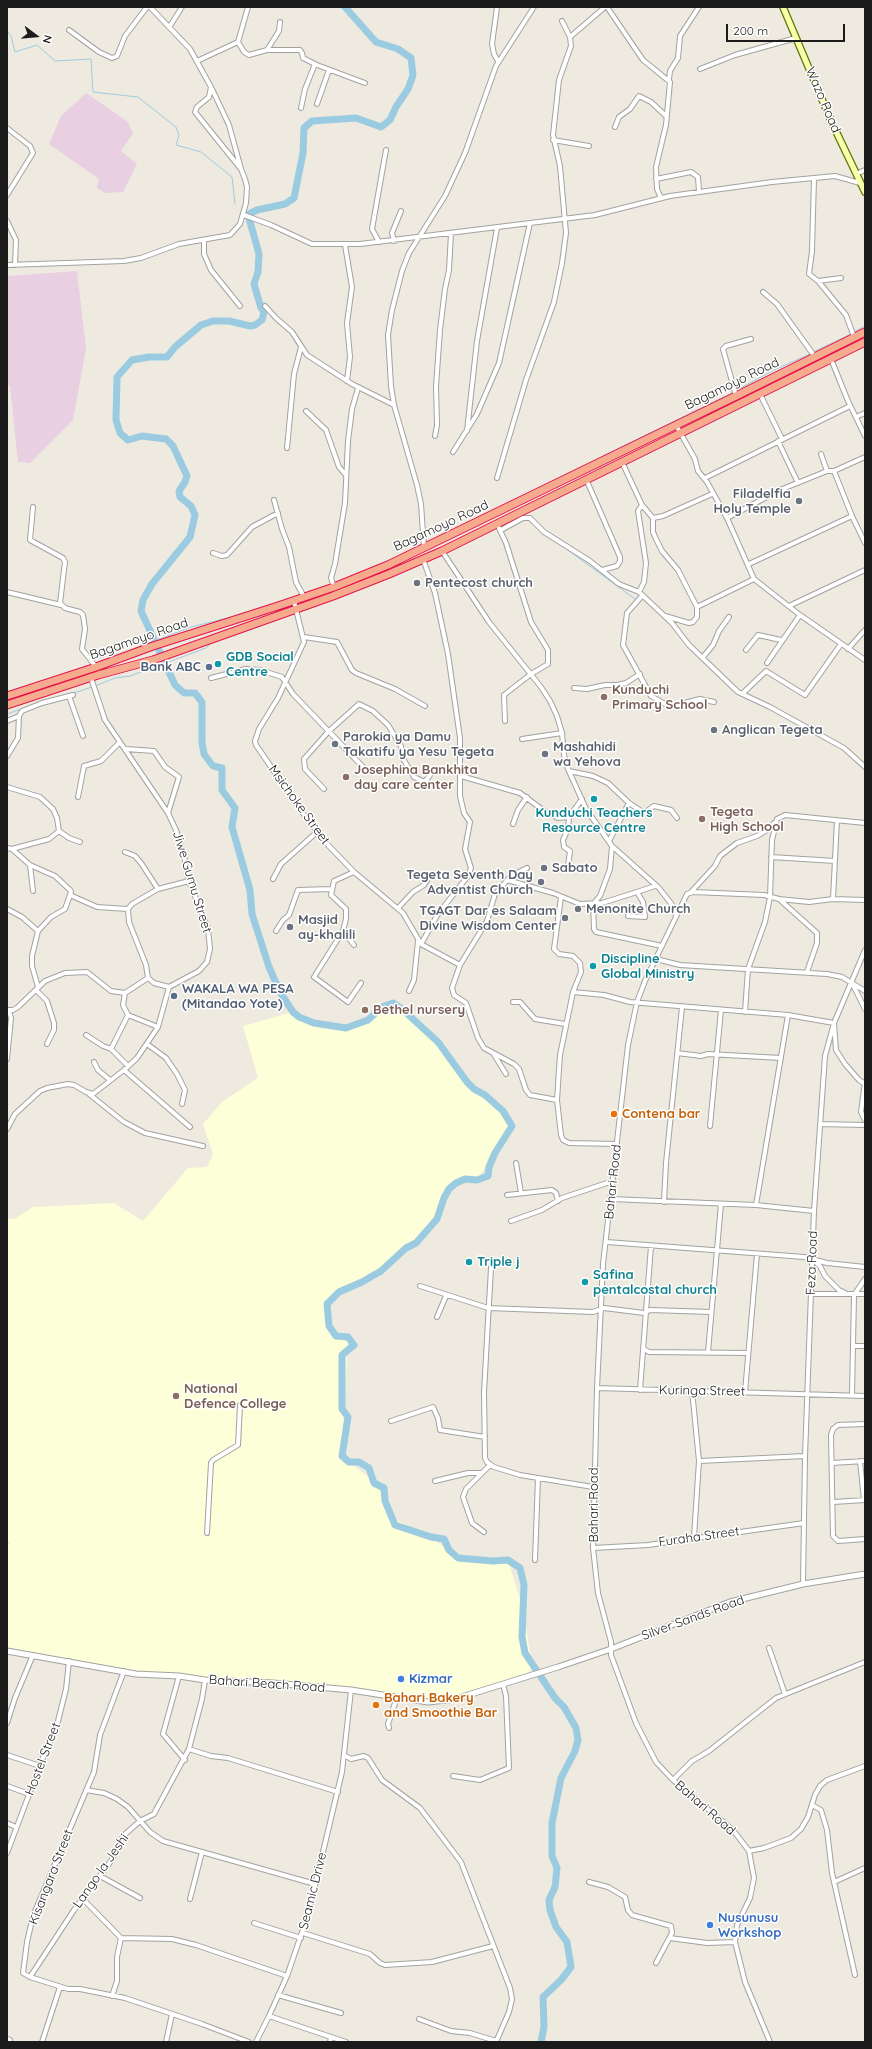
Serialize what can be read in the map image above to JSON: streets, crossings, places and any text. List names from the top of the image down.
{
  "streets": {
    "highway": ["Bagamoyo Road"],
    "main road": ["Wazo Road"],
    "street": [
      "Msichoke Street",
      "Jiwe Gumu Street",
      "Bahari Road",
      "Feza Road",
      "Kuringa Street",
      "Furaha Street",
      "Silver Sands Road",
      "Bahari Beach Road",
      "Hostel Street",
      "Lango la Jeshi",
      "Kisangara Street",
      "Seamic Drive"
    ]
  },
  "crossings": [
    ["Bagamoyo Road", "Jiwe Gumu Street"],
    ["Bahari Road", "Kuringa Street"],
    ["Bahari Road", "Furaha Street"],
    ["Bahari Road", "Silver Sands Road"],
    ["Feza Road", "Kuringa Street"],
    ["Feza Road", "Furaha Street"],
    ["Feza Road", "Silver Sands Road"],
    ["Silver Sands Road", "Bahari Beach Road"],
    ["Bahari Beach Road", "Hostel Street"],
    ["Bahari Beach Road", "Lango la Jeshi"],
    ["Bahari Beach Road", "Kisangara Street"],
    ["Bahari Beach Road", "Seamic Drive"],
    ["Lango la Jeshi", "Kisangara Street"]
  ],
  "places": [
    "Filadelfia Holy Temple",
    "Pentecost church",
    "GDB Social Centre",
    "Bank ABC",
    "Kunduchi Primary School",
    "Anglican Tegeta",
    "Parokia ya Damu Takatifu ya Yesu Tegeta",
    "Mashahidi wa Yehova",
    "Josephina Bankhita day care center",
    "Kunduchi Teachers Resource Centre",
    "Tegeta High School",
    "Sabato",
    "Tegeta Seventh Day Adventist Church",
    "Menonite Church",
    "TGAGT Dar es Salaam Divine Wisdom Center",
    "Masjid ay-khalili",
    "Discipline Global Ministry",
    "WAKALA WA PESA (Mitandao Yote)",
    "Bethel nursery",
    "Contena bar",
    "Triple j",
    "Safina pentalcostal church",
    "National Defence College",
    "Kizmar",
    "Bahari Bakery and Smoothie Bar",
    "Nusunusu Workshop"
  ],
  "scale_bar": "200 m",
  "north": "right"
}
